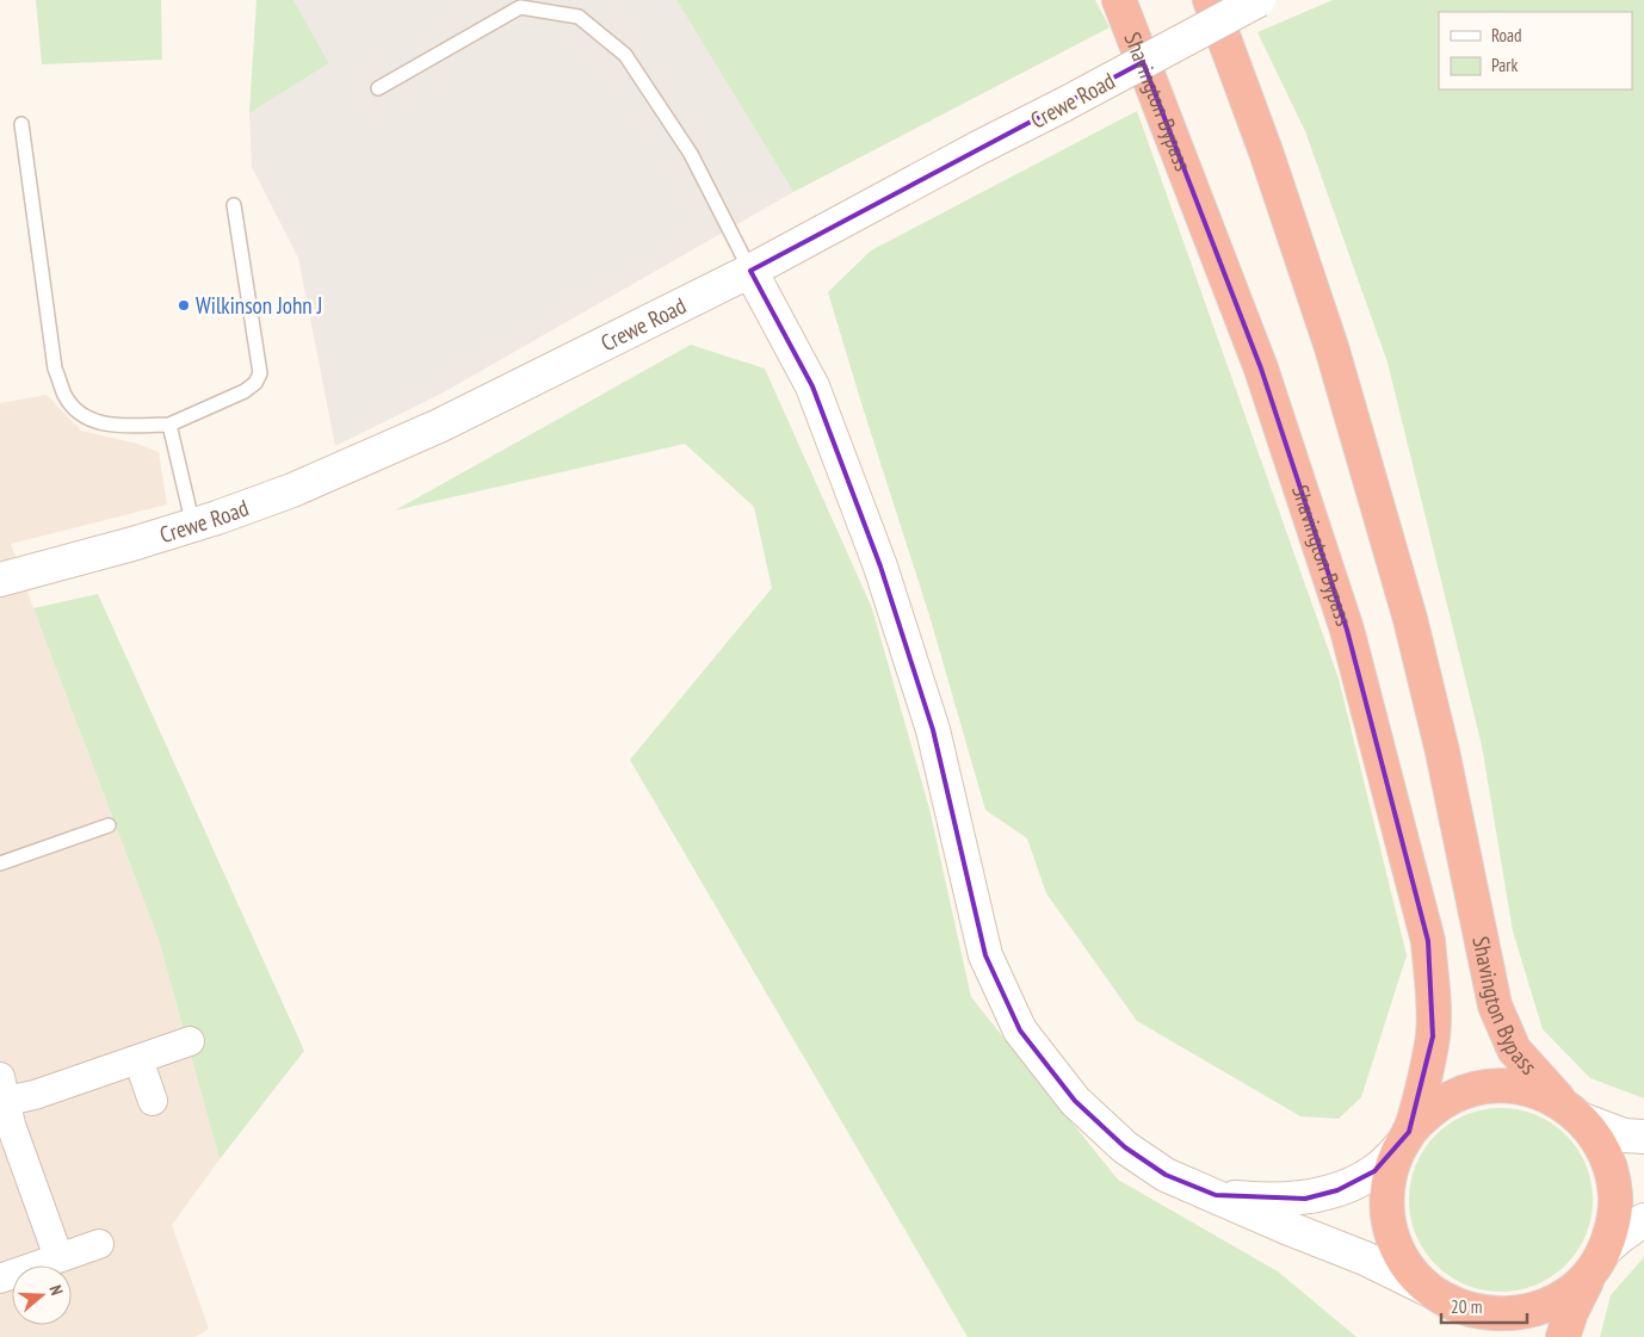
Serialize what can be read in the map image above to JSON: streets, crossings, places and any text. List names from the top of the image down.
{
  "streets": {
    "highway": ["Shavington Bypass"],
    "main road": ["Crewe Road"]
  },
  "places": ["Wilkinson John J"],
  "legend": ["Road", "Park"],
  "scale_bar": "20 m",
  "north": "right"
}
